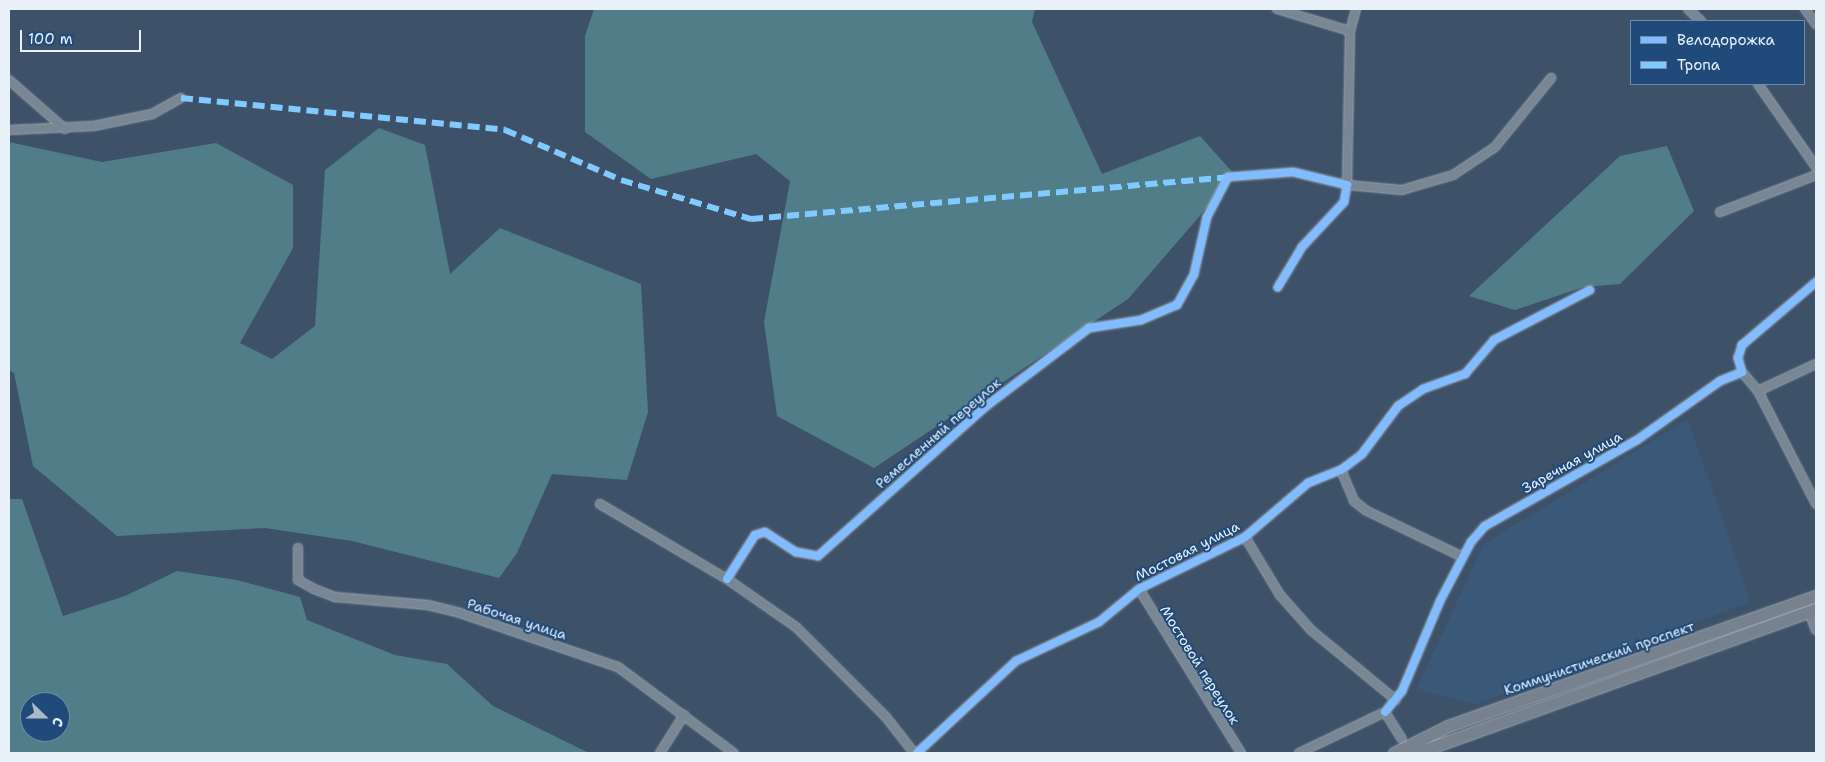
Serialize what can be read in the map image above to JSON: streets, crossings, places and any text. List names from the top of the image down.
{
  "streets": {
    "main road": ["Коммунистический проспект"],
    "street": [
      "Ремесленный переулок",
      "Заречная улица",
      "Мостовая улица",
      "Рабочая улица",
      "Мостовой переулок"
    ]
  },
  "crossings": [
    ["Мостовая улица", "Мостовой переулок"]
  ],
  "legend": ["Велодорожка", "Тропа"],
  "scale_bar": "100 m",
  "north": "right"
}
